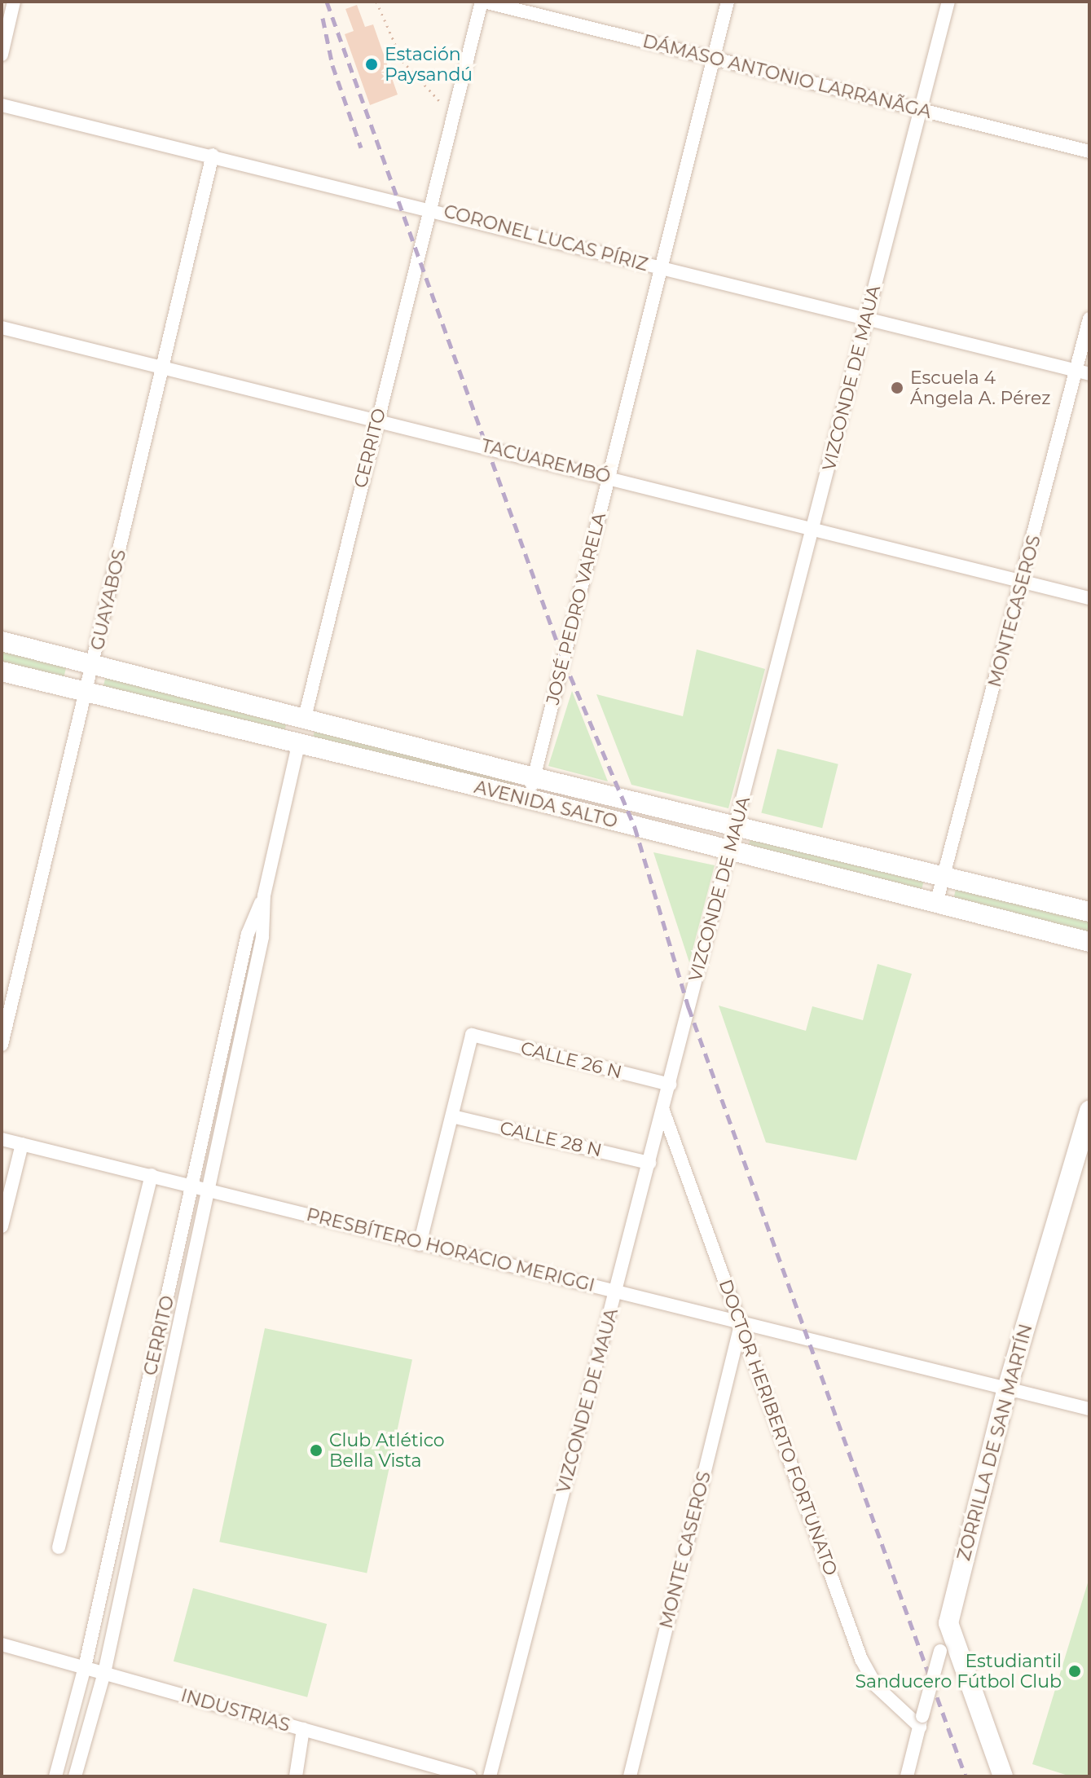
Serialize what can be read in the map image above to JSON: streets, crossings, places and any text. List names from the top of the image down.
{
  "streets": {
    "street": [
      "DÁMASO ANTONIO LARRANÃGA",
      "CORONEL LUCAS PÍRIZ",
      "VIZCONDE DE MAUA",
      "CERRITO",
      "TACUAREMBÓ",
      "GUAYABOS",
      "JOSÉ PEDRO VARELA",
      "MONTECASEROS",
      "AVENIDA SALTO",
      "CALLE 26 N",
      "CALLE 28 N",
      "PRESBÍTERO HORACIO MERIGGI",
      "DOCTOR HERIBERTO FORTUNATO",
      "ZORRILLA DE SAN MARTÍN",
      "MONTE CASEROS",
      "INDUSTRIAS"
    ]
  },
  "crossings": [
    ["DÁMASO ANTONIO LARRANÃGA", "VIZCONDE DE MAUA"],
    ["DÁMASO ANTONIO LARRANÃGA", "CERRITO"],
    ["DÁMASO ANTONIO LARRANÃGA", "JOSÉ PEDRO VARELA"],
    ["CORONEL LUCAS PÍRIZ", "VIZCONDE DE MAUA"],
    ["CORONEL LUCAS PÍRIZ", "CERRITO"],
    ["CORONEL LUCAS PÍRIZ", "GUAYABOS"],
    ["CORONEL LUCAS PÍRIZ", "JOSÉ PEDRO VARELA"],
    ["CORONEL LUCAS PÍRIZ", "MONTECASEROS"],
    ["VIZCONDE DE MAUA", "TACUAREMBÓ"],
    ["VIZCONDE DE MAUA", "AVENIDA SALTO"],
    ["VIZCONDE DE MAUA", "CALLE 26 N"],
    ["VIZCONDE DE MAUA", "CALLE 28 N"],
    ["VIZCONDE DE MAUA", "PRESBÍTERO HORACIO MERIGGI"],
    ["VIZCONDE DE MAUA", "DOCTOR HERIBERTO FORTUNATO"],
    ["CERRITO", "TACUAREMBÓ"],
    ["CERRITO", "AVENIDA SALTO"],
    ["CERRITO", "PRESBÍTERO HORACIO MERIGGI"],
    ["CERRITO", "INDUSTRIAS"],
    ["TACUAREMBÓ", "GUAYABOS"],
    ["TACUAREMBÓ", "JOSÉ PEDRO VARELA"],
    ["TACUAREMBÓ", "MONTECASEROS"],
    ["GUAYABOS", "AVENIDA SALTO"],
    ["JOSÉ PEDRO VARELA", "AVENIDA SALTO"],
    ["MONTECASEROS", "AVENIDA SALTO"],
    ["CALLE 26 N", "CALLE 28 N"],
    ["PRESBÍTERO HORACIO MERIGGI", "DOCTOR HERIBERTO FORTUNATO"],
    ["PRESBÍTERO HORACIO MERIGGI", "ZORRILLA DE SAN MARTÍN"],
    ["PRESBÍTERO HORACIO MERIGGI", "MONTE CASEROS"],
    ["DOCTOR HERIBERTO FORTUNATO", "ZORRILLA DE SAN MARTÍN"],
    ["DOCTOR HERIBERTO FORTUNATO", "MONTE CASEROS"]
  ],
  "places": [
    "Estación Paysandú",
    "Escuela 4 Ángela A. Pérez",
    "Club Atlético Bella Vista",
    "Estudiantil Sanducero Fútbol Club"
  ]
}
